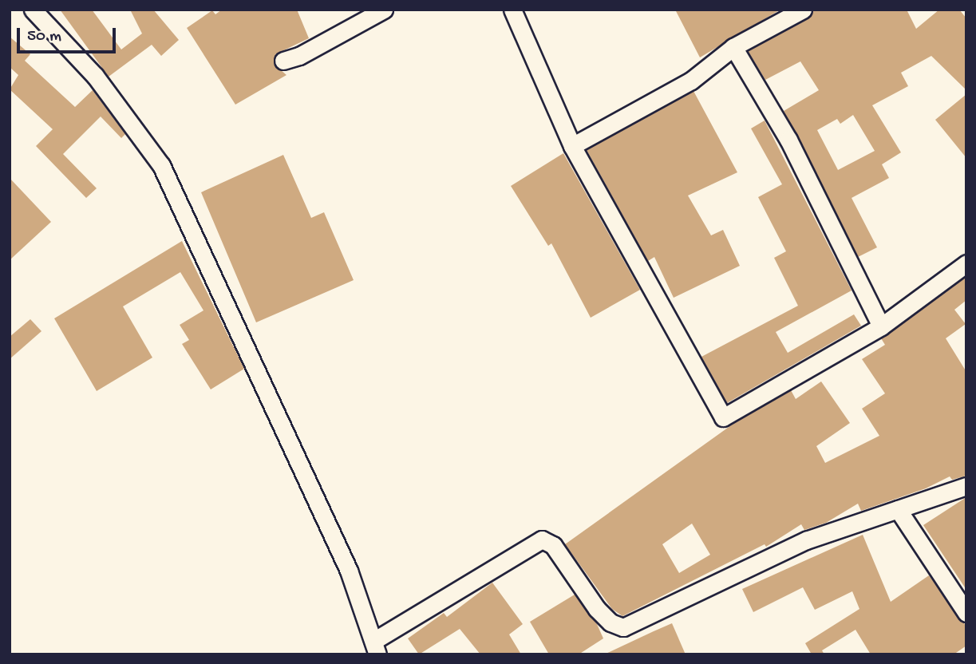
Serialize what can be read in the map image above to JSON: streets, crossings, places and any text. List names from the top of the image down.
{
  "scale_bar": "50 m"
}
